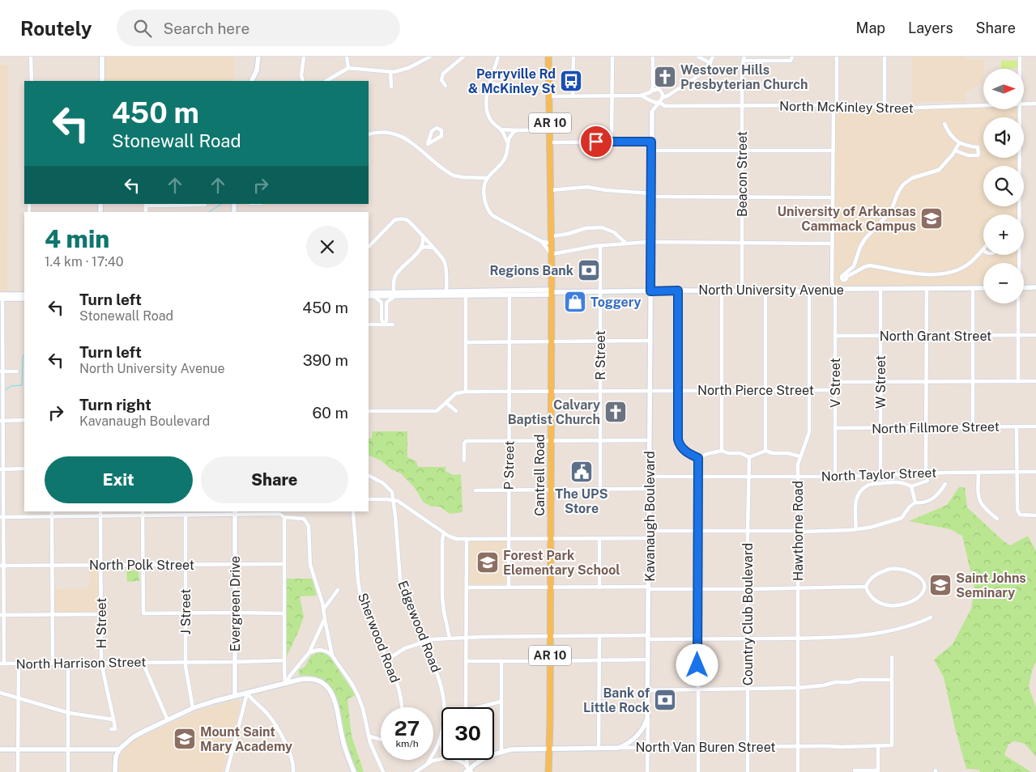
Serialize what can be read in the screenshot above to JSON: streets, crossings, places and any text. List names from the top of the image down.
{
  "streets": {
    "main road": ["AR 10", "Cantrell Road"],
    "street": [
      "North McKinley Street",
      "Beacon Street",
      "North University Avenue",
      "North Grant Street",
      "R Street",
      "W Street",
      "V Street",
      "North Pierce Street",
      "North Fillmore Street",
      "P Street",
      "North Taylor Street",
      "Kavanaugh Boulevard",
      "Hawthorne Road",
      "North Polk Street",
      "Evergreen Drive",
      "J Street",
      "Country Club Boulevard",
      "H Street",
      "Edgewood Road",
      "Sherwood Road",
      "North Harrison Street",
      "North Van Buren Street"
    ]
  },
  "crossings": [
    ["North McKinley Street", "Beacon Street"],
    ["Beacon Street", "North University Avenue"],
    ["North University Avenue", "R Street"],
    ["North University Avenue", "W Street"],
    ["North University Avenue", "V Street"],
    ["North University Avenue", "P Street"],
    ["North University Avenue", "Cantrell Road"],
    ["North University Avenue", "Kavanaugh Boulevard"],
    ["North University Avenue", "Hawthorne Road"],
    ["North Grant Street", "W Street"],
    ["North Grant Street", "V Street"],
    ["R Street", "North Pierce Street"],
    ["W Street", "North Fillmore Street"],
    ["W Street", "North Taylor Street"],
    ["V Street", "North Pierce Street"],
    ["V Street", "North Fillmore Street"],
    ["V Street", "North Taylor Street"],
    ["North Pierce Street", "P Street"],
    ["North Pierce Street", "Cantrell Road"],
    ["North Pierce Street", "Kavanaugh Boulevard"],
    ["North Pierce Street", "Hawthorne Road"],
    ["North Taylor Street", "Kavanaugh Boulevard"],
    ["North Taylor Street", "Hawthorne Road"],
    ["North Taylor Street", "Country Club Boulevard"],
    ["Kavanaugh Boulevard", "North Van Buren Street"],
    ["Hawthorne Road", "North Van Buren Street"],
    ["North Polk Street", "Evergreen Drive"],
    ["North Polk Street", "J Street"],
    ["North Polk Street", "H Street"],
    ["Evergreen Drive", "North Harrison Street"],
    ["J Street", "North Harrison Street"],
    ["Country Club Boulevard", "North Van Buren Street"],
    ["H Street", "North Harrison Street"]
  ],
  "places": {
    "church": ["Westover Hills Presbyterian Church", "Calvary Baptist Church"],
    "bus stop": ["Perryville Rd & McKinley St"],
    "school or university": [
      "University of Arkansas Cammack Campus",
      "Forest Park Elementary School",
      "Saint Johns Seminary",
      "Mount Saint Mary Academy"
    ],
    "bank": ["Regions Bank", "Bank of Little Rock"],
    "shop": ["Toggery"],
    "public building": ["The UPS Store"]
  },
  "north": "right",
  "page": {
    "header": "Routely",
    "search": "Search here",
    "nav": ["Map", "Layers", "Share"],
    "map_buttons": ["+", "−"],
    "turn": ["450 m", "Stonewall Road"],
    "heading": ["4 min", "1.4 km · 17:40"],
    "list": [
      {
        "name": "Turn left",
        "note": "Stonewall Road",
        "value": "450 m"
      },
      {
        "name": "Turn left",
        "note": "North University Avenue",
        "value": "390 m"
      },
      {
        "name": "Turn right",
        "note": "Kavanaugh Boulevard",
        "value": "60 m"
      }
    ],
    "buttons": ["Exit", "Share"],
    "speed": "27 km/h",
    "limit": "30"
  }
}
